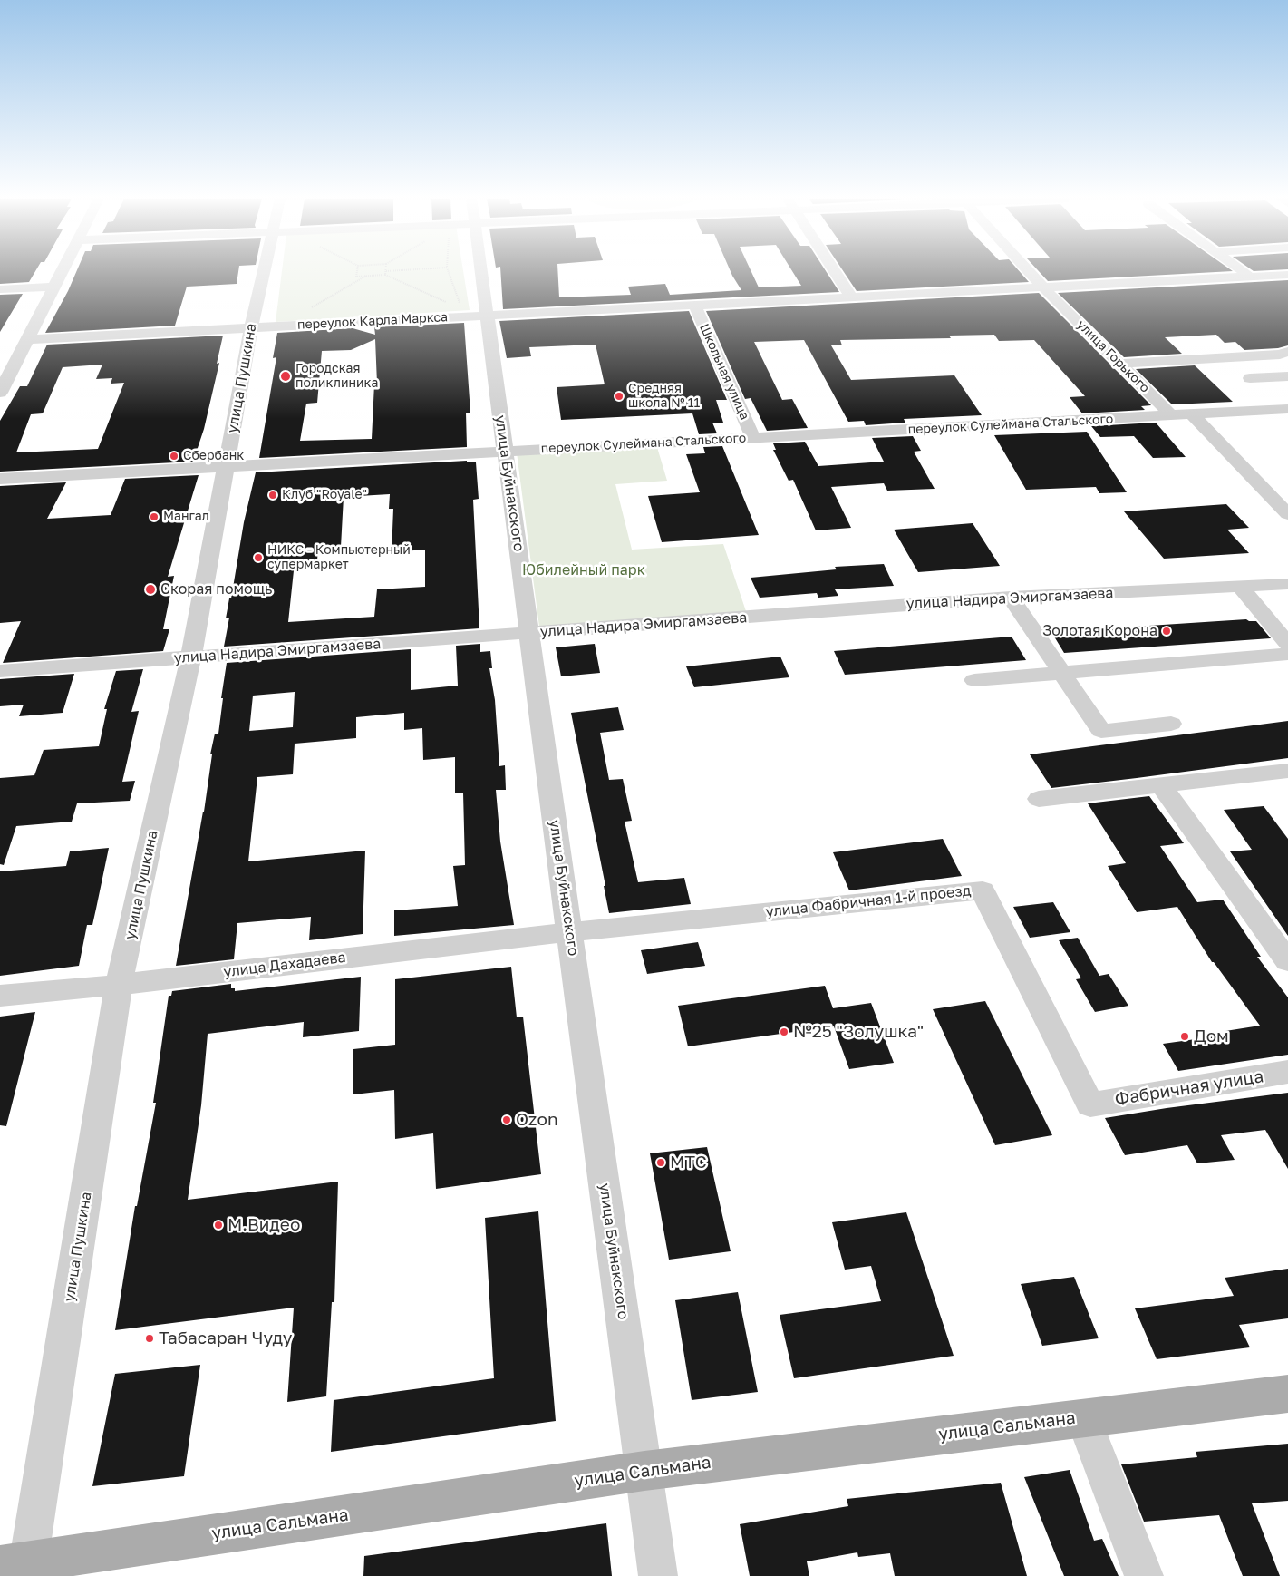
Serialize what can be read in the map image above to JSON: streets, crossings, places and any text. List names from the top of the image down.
{
  "streets": {
    "main road": ["улица Сальмана"],
    "street": [
      "переулок Карла Маркса",
      "улица Горького",
      "Школьная улица",
      "улица Пушкина",
      "переулок Сулеймана Стальского",
      "улица Буйнакского",
      "улица Надира Эмиргамзаева",
      "улица Фабричная 1-й проезд",
      "улица Дахадаева",
      "Фабричная улица"
    ]
  },
  "crossings": [
    ["переулок Карла Маркса", "улица Горького"],
    ["переулок Карла Маркса", "Школьная улица"],
    ["переулок Карла Маркса", "улица Пушкина"],
    ["переулок Карла Маркса", "улица Буйнакского"],
    ["улица Горького", "переулок Сулеймана Стальского"],
    ["Школьная улица", "переулок Сулеймана Стальского"],
    ["улица Пушкина", "переулок Сулеймана Стальского"],
    ["улица Пушкина", "улица Надира Эмиргамзаева"],
    ["улица Пушкина", "улица Дахадаева"],
    ["улица Пушкина", "улица Сальмана"],
    ["переулок Сулеймана Стальского", "улица Буйнакского"],
    ["улица Буйнакского", "улица Надира Эмиргамзаева"],
    ["улица Буйнакского", "улица Фабричная 1-й проезд"],
    ["улица Буйнакского", "улица Дахадаева"],
    ["улица Буйнакского", "улица Сальмана"],
    ["улица Фабричная 1-й проезд", "улица Дахадаева"],
    ["улица Фабричная 1-й проезд", "Фабричная улица"]
  ],
  "parks": ["Юбилейный парк"],
  "places": [
    "Городская поликлиника",
    "Средняя школа № 11",
    "Сбербанк",
    "Клуб \"Royale\"",
    "Мангал",
    "НИКС - Компьютерный супермаркет",
    "Скорая помощь",
    "Золотая Корона",
    "№25 \"Золушка\"",
    "Дом",
    "Ozon",
    "МТС",
    "М.Видео",
    "Табасаран Чуду"
  ]
}
